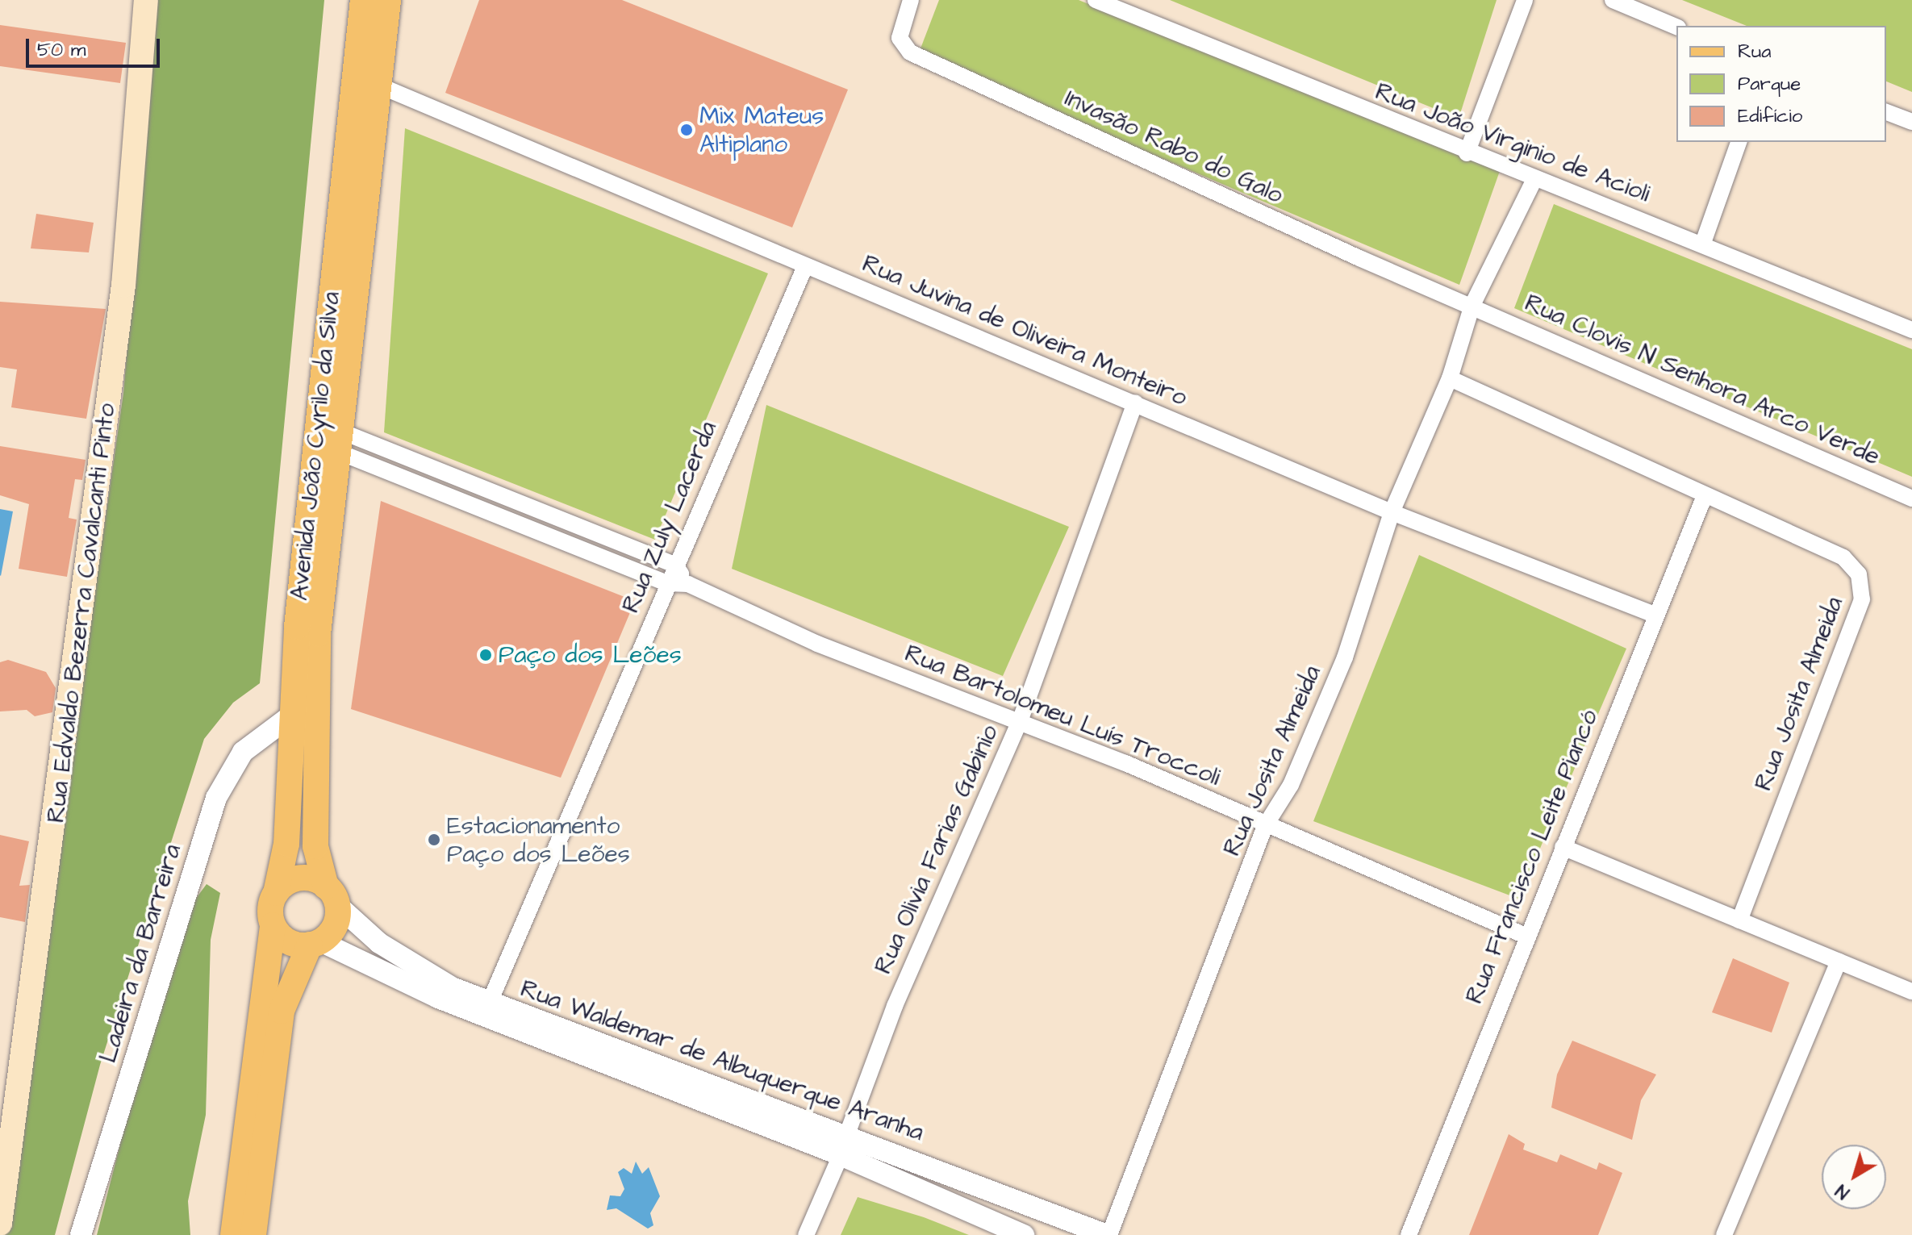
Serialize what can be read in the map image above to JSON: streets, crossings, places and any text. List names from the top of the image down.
{
  "streets": {
    "main road": ["Avenida João Cyrilo da Silva", "Rua Edvaldo Bezerra Cavalcanti Pinto"],
    "street": [
      "Rua João Virginio de Acioli",
      "Invasão Rabo do Galo",
      "Rua Juvina de Oliveira Monteiro",
      "Rua Clovis N Senhora Arco Verde",
      "Rua Zuly Lacerda",
      "Rua Josita Almeida",
      "Rua Bartolomeu Luís Troccoli",
      "Rua Olivia Farias Gabinio",
      "Rua Francisco Leite Piancó",
      "Ladeira da Barreira",
      "Rua Waldemar de Albuquerque Aranha"
    ]
  },
  "crossings": [
    ["Rua João Virginio de Acioli", "Rua Josita Almeida"],
    ["Invasão Rabo do Galo", "Rua Clovis N Senhora Arco Verde"],
    ["Invasão Rabo do Galo", "Rua Josita Almeida"],
    ["Rua Juvina de Oliveira Monteiro", "Avenida João Cyrilo da Silva"],
    ["Rua Juvina de Oliveira Monteiro", "Rua Zuly Lacerda"],
    ["Rua Juvina de Oliveira Monteiro", "Rua Josita Almeida"],
    ["Rua Juvina de Oliveira Monteiro", "Rua Olivia Farias Gabinio"],
    ["Rua Juvina de Oliveira Monteiro", "Rua Francisco Leite Piancó"],
    ["Rua Clovis N Senhora Arco Verde", "Rua Josita Almeida"],
    ["Avenida João Cyrilo da Silva", "Rua Bartolomeu Luís Troccoli"],
    ["Avenida João Cyrilo da Silva", "Ladeira da Barreira"],
    ["Avenida João Cyrilo da Silva", "Rua Waldemar de Albuquerque Aranha"],
    ["Rua Zuly Lacerda", "Rua Bartolomeu Luís Troccoli"],
    ["Rua Zuly Lacerda", "Rua Waldemar de Albuquerque Aranha"],
    ["Rua Josita Almeida", "Rua Bartolomeu Luís Troccoli"],
    ["Rua Josita Almeida", "Rua Francisco Leite Piancó"],
    ["Rua Josita Almeida", "Rua Waldemar de Albuquerque Aranha"],
    ["Rua Bartolomeu Luís Troccoli", "Rua Olivia Farias Gabinio"],
    ["Rua Bartolomeu Luís Troccoli", "Rua Francisco Leite Piancó"],
    ["Rua Olivia Farias Gabinio", "Rua Waldemar de Albuquerque Aranha"]
  ],
  "places": ["Mix Mateus Altiplano", "Paço dos Leões", "Estacionamento Paço dos Leões"],
  "legend": ["Rua", "Parque", "Edifício"],
  "scale_bar": "50 m",
  "north": "bottom left"
}
